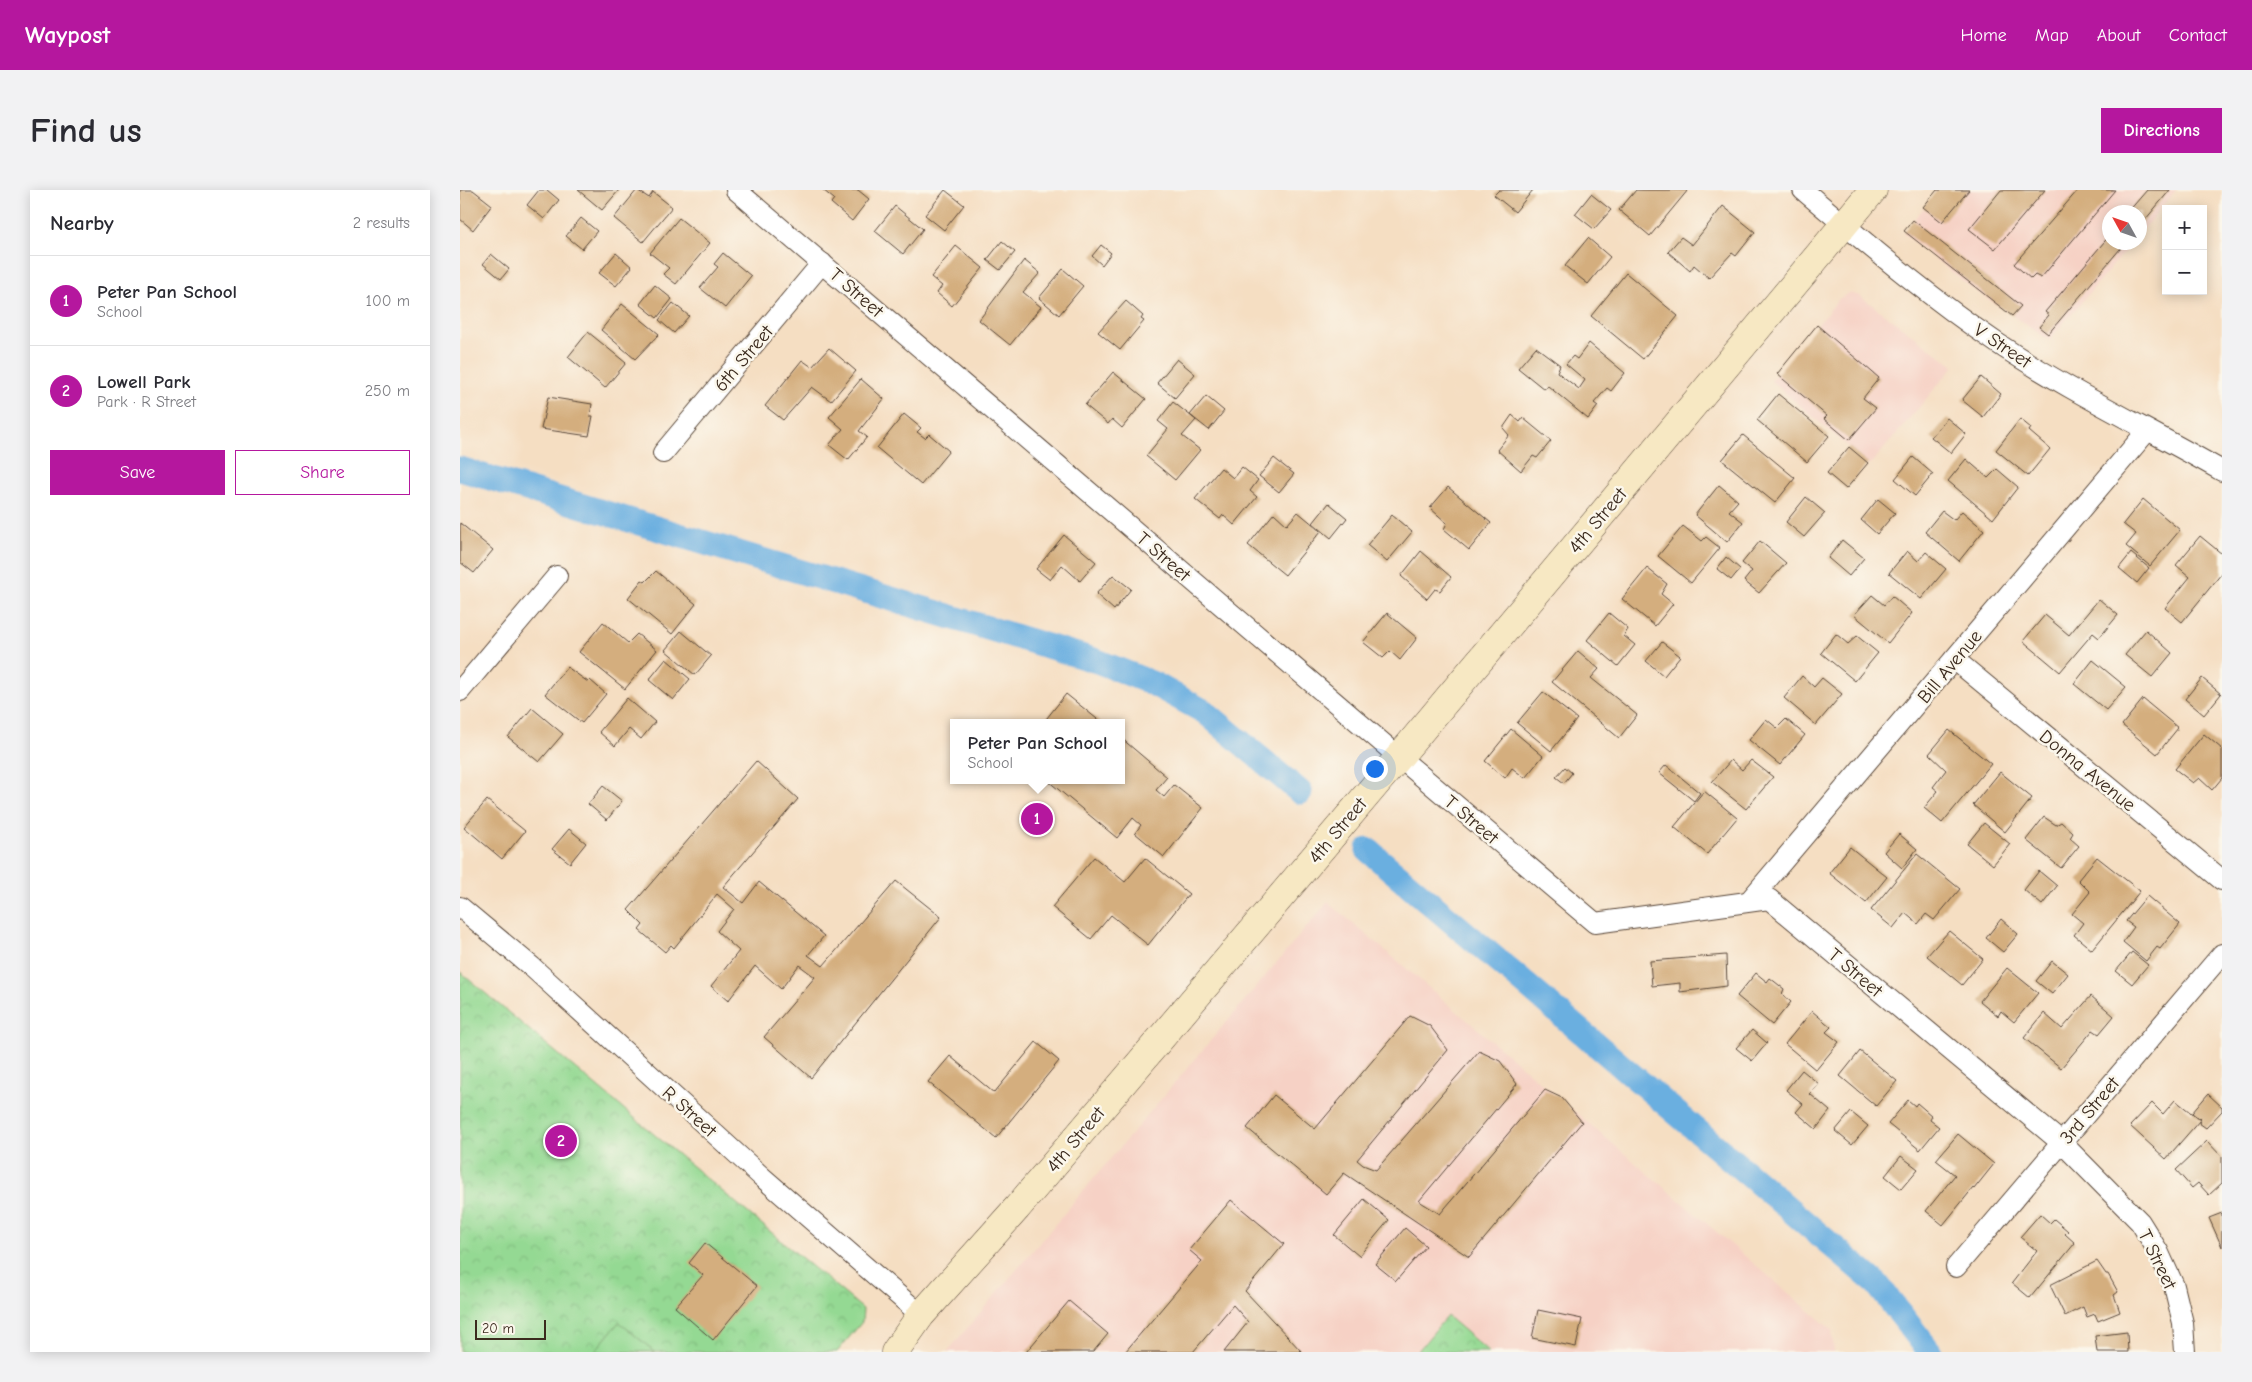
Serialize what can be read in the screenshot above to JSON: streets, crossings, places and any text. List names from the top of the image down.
{
  "streets": {
    "street": [
      "T Street",
      "V Street",
      "6th Street",
      "4th Street",
      "Bill Avenue",
      "Donna Avenue",
      "3rd Street",
      "R Street"
    ]
  },
  "crossings": [
    ["T Street", "6th Street"],
    ["T Street", "4th Street"],
    ["T Street", "Bill Avenue"],
    ["T Street", "3rd Street"],
    ["V Street", "4th Street"],
    ["V Street", "Bill Avenue"],
    ["4th Street", "R Street"],
    ["Bill Avenue", "Donna Avenue"]
  ],
  "scale_bar": "20 m",
  "north": "top left",
  "page": {
    "header": "Waypost",
    "nav": [
      "Home",
      "Map",
      "About",
      "Contact"
    ],
    "buttons": [
      "Directions",
      ["Save", "Share"]
    ],
    "title": "Find us",
    "heading": ["Nearby", "2 results"],
    "map_buttons": ["+", "−"],
    "list": [
      {
        "mark": "1",
        "name": "Peter Pan School",
        "note": "School",
        "value": "100 m"
      },
      {
        "mark": "2",
        "name": "Lowell Park",
        "note": "Park · R Street",
        "value": "250 m"
      }
    ],
    "popup": ["Peter Pan School", "School"],
    "pins": ["1", "2"],
    "scale": "20 m"
  }
}
